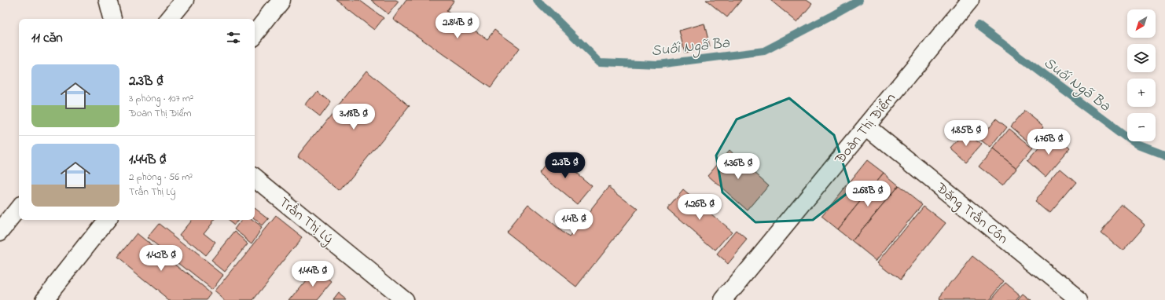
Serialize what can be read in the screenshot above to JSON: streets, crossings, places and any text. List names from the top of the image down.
{
  "streets": {
    "street": ["Đoàn Thị Điểm", "Đặng Trần Côn", "Trần Thị Lý"]
  },
  "crossings": [
    ["Đoàn Thị Điểm", "Đặng Trần Côn"]
  ],
  "water": ["Suối Ngã Ba"],
  "north": "bottom left",
  "page": {
    "map_buttons": ["+", "−"],
    "price": [
      "2.84B ₫",
      "3.18B ₫",
      "1.85B ₫",
      "1.76B ₫",
      "2.3B ₫",
      "1.36B ₫",
      "2.68B ₫",
      "1.26B ₫",
      "1.4B ₫",
      "1.42B ₫",
      "1.44B ₫"
    ],
    "heading": "11 căn",
    "list": [
      {
        "name": "2.3B ₫",
        "note": "3 phòng · 107 m² · Đoàn Thị Điểm"
      },
      {
        "name": "1.44B ₫",
        "note": "2 phòng · 56 m² · Trần Thị Lý"
      }
    ]
  }
}
